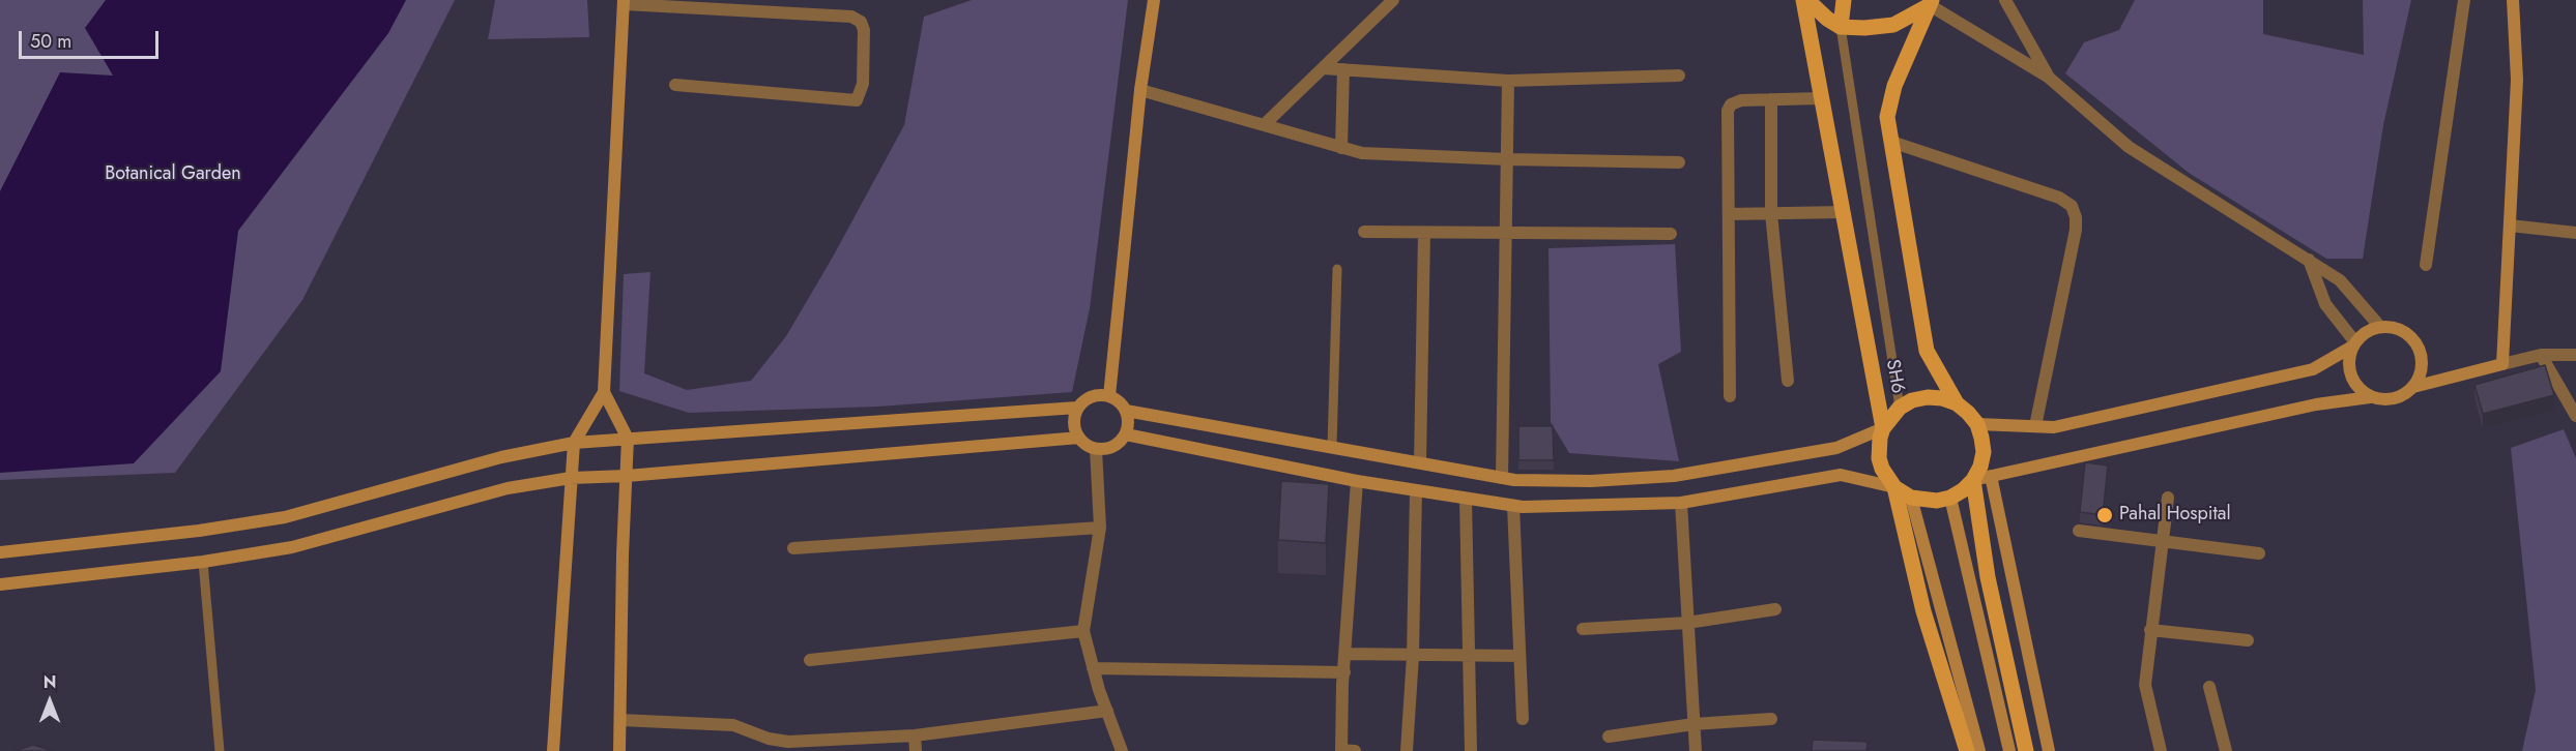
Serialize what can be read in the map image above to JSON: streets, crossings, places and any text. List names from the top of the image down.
{
  "streets": {
    "main road": ["SH6"]
  },
  "parks": ["Botanical Garden"],
  "places": ["Pahal Hospital"],
  "scale_bar": "50 m",
  "north": "top"
}
